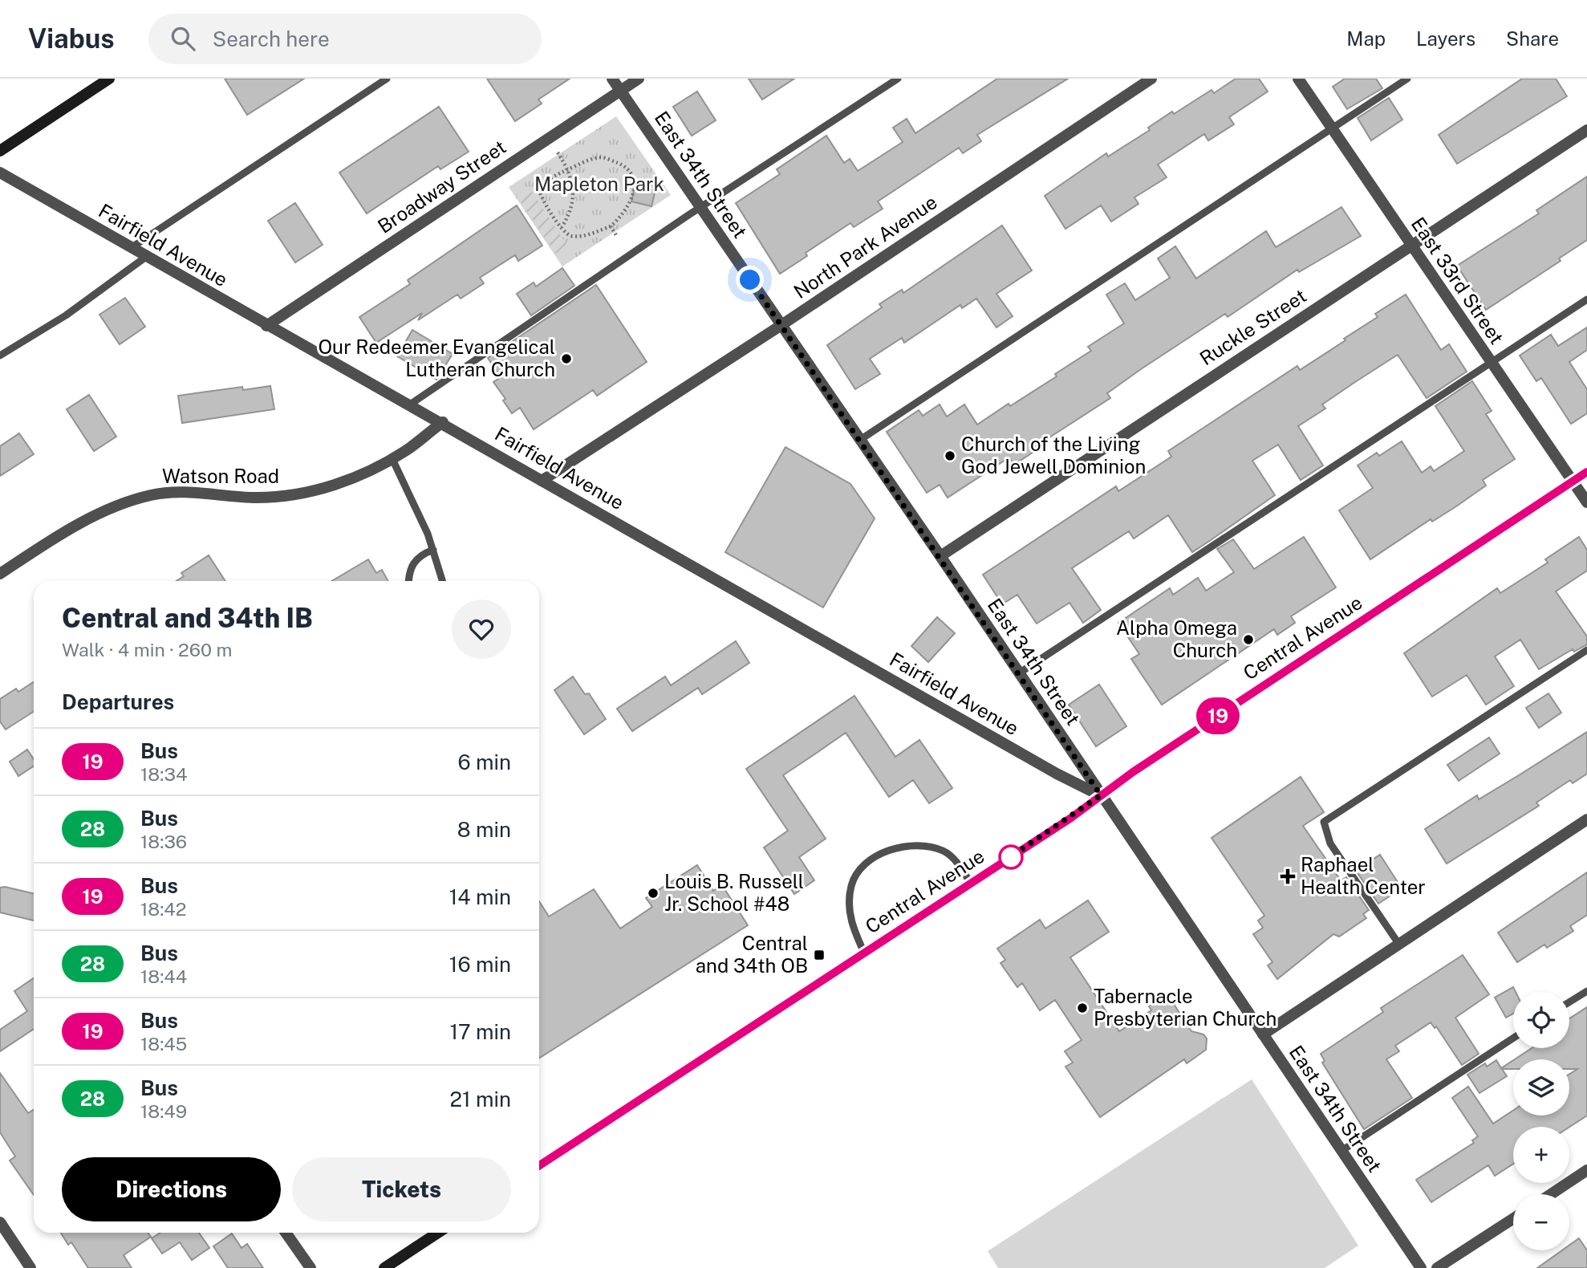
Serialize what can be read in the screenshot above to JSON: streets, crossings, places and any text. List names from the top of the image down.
{
  "streets": {
    "main road": ["Central Avenue"],
    "street": [
      "East 34th Street",
      "Broadway Street",
      "Fairfield Avenue",
      "North Park Avenue",
      "East 33rd Street",
      "Ruckle Street",
      "Watson Road"
    ]
  },
  "crossings": [
    ["East 34th Street", "Broadway Street"],
    ["East 34th Street", "Fairfield Avenue"],
    ["East 34th Street", "North Park Avenue"],
    ["East 34th Street", "Ruckle Street"],
    ["East 34th Street", "Central Avenue"],
    ["Broadway Street", "Fairfield Avenue"],
    ["Fairfield Avenue", "North Park Avenue"],
    ["Fairfield Avenue", "Watson Road"],
    ["Fairfield Avenue", "Central Avenue"],
    ["East 33rd Street", "Ruckle Street"],
    ["East 33rd Street", "Central Avenue"]
  ],
  "parks": ["Mapleton Park"],
  "places": {
    "other": [
      "Our Redeemer Evangelical Lutheran Church",
      "Church of the Living God Jewell Dominion",
      "Alpha Omega Church",
      "Louis B. Russell Jr. School #48",
      "Tabernacle Presbyterian Church"
    ],
    "health": ["Raphael Health Center"],
    "transit": ["Central and 34th OB"]
  },
  "lines": ["bus line 19"],
  "page": {
    "header": "Viabus",
    "search": "Search here",
    "nav": ["Map", "Layers", "Share"],
    "on_map": "19",
    "heading": [
      ["Central and 34th IB", "Walk · 4 min · 260 m"],
      "Departures"
    ],
    "list": [
      {
        "mark": "19",
        "name": "Bus",
        "note": "18:34",
        "value": "6 min"
      },
      {
        "mark": "28",
        "name": "Bus",
        "note": "18:36",
        "value": "8 min"
      },
      {
        "mark": "19",
        "name": "Bus",
        "note": "18:42",
        "value": "14 min"
      },
      {
        "mark": "28",
        "name": "Bus",
        "note": "18:44",
        "value": "16 min"
      },
      {
        "mark": "19",
        "name": "Bus",
        "note": "18:45",
        "value": "17 min"
      },
      {
        "mark": "28",
        "name": "Bus",
        "note": "18:49",
        "value": "21 min"
      }
    ],
    "map_buttons": ["+", "−"],
    "buttons": ["Directions", "Tickets"]
  }
}
